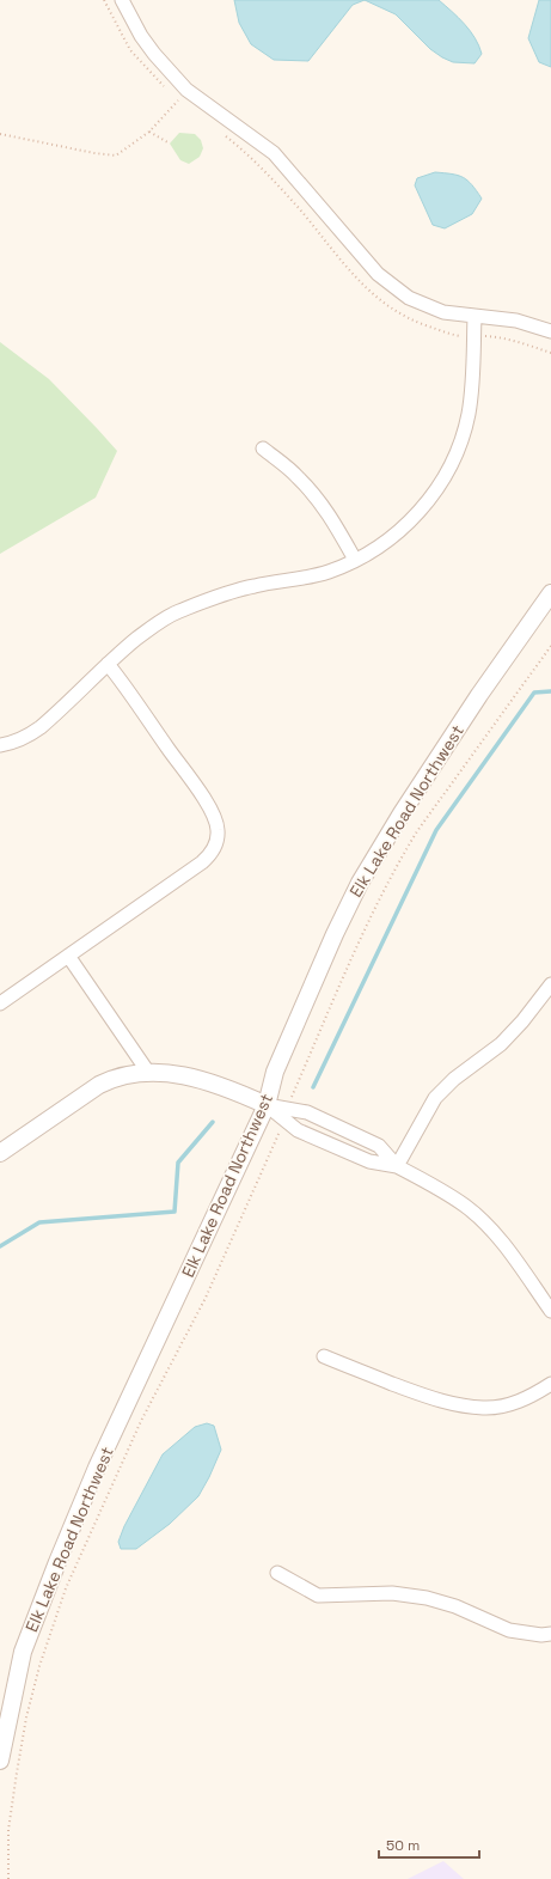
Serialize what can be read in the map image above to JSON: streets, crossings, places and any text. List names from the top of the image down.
{
  "streets": {
    "street": ["Elk Lake Road Northwest"]
  },
  "scale_bar": "50 m"
}
